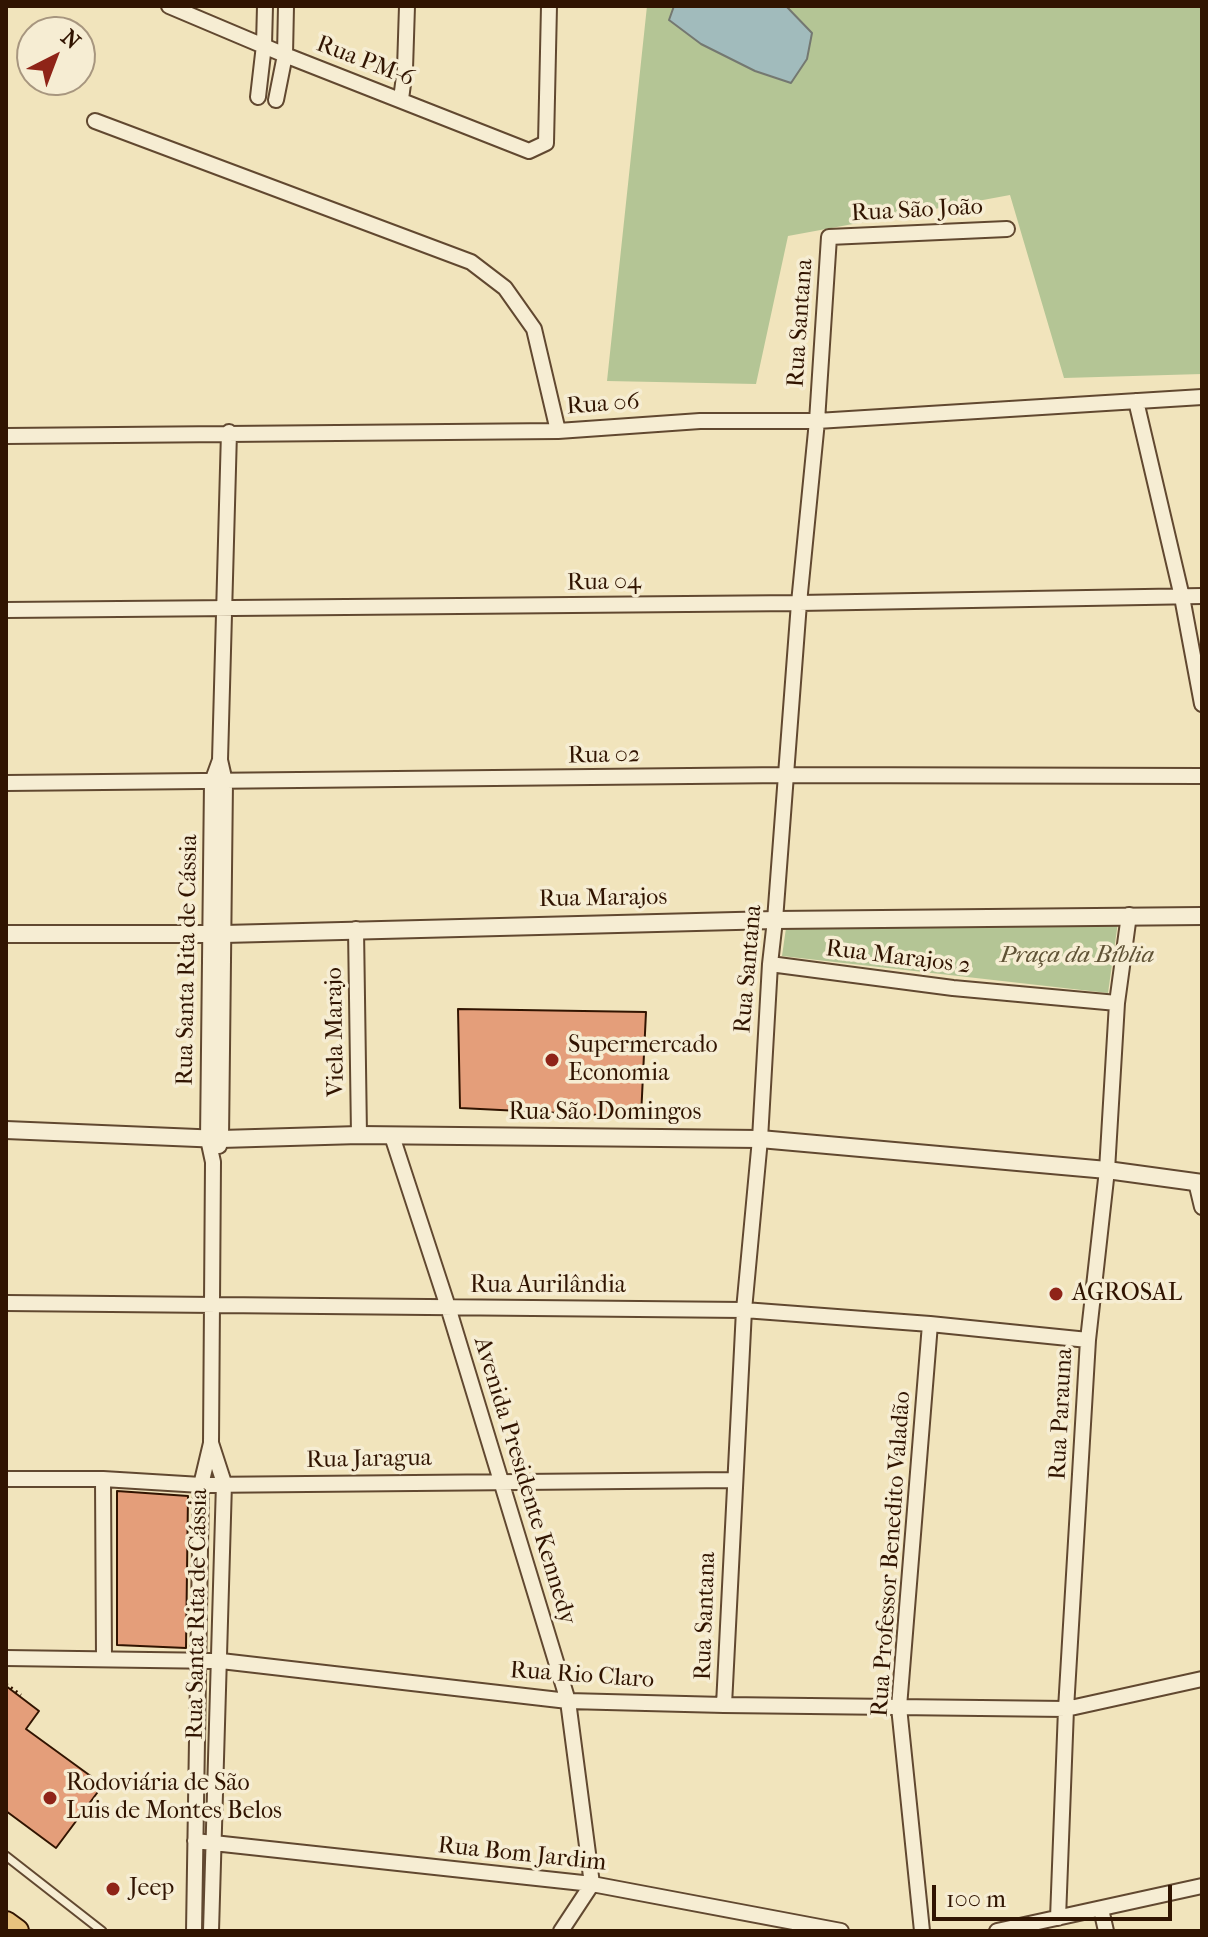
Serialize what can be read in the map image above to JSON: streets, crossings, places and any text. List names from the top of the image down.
{
  "streets": {
    "street": [
      "Rua PM-6",
      "Rua São João",
      "Rua Santana",
      "Rua 06",
      "Rua 04",
      "Rua 02",
      "Rua Marajos",
      "Rua Marajos 2",
      "Rua Santa Rita de Cássia",
      "Viela Marajo",
      "Rua São Domingos",
      "Rua Aurilândia",
      "Rua Parauna",
      "Rua Jaragua",
      "Avenida Presidente Kennedy",
      "Rua Professor Benedito Valadão",
      "Rua Rio Claro",
      "Rua Bom Jardim"
    ]
  },
  "crossings": [
    ["Rua São João", "Rua Santana"],
    ["Rua Santana", "Rua 06"],
    ["Rua Santana", "Rua 04"],
    ["Rua Santana", "Rua 02"],
    ["Rua Santana", "Rua Marajos"],
    ["Rua Santana", "Rua Marajos 2"],
    ["Rua Santana", "Rua São Domingos"],
    ["Rua Santana", "Rua Aurilândia"],
    ["Rua Santana", "Rua Jaragua"],
    ["Rua Santana", "Rua Rio Claro"],
    ["Rua 06", "Rua Santa Rita de Cássia"],
    ["Rua 04", "Rua Santa Rita de Cássia"],
    ["Rua 02", "Rua Santa Rita de Cássia"],
    ["Rua Marajos", "Rua Santa Rita de Cássia"],
    ["Rua Marajos", "Viela Marajo"],
    ["Rua Marajos", "Rua Parauna"],
    ["Rua Marajos 2", "Rua Parauna"],
    ["Rua Santa Rita de Cássia", "Rua São Domingos"],
    ["Rua Santa Rita de Cássia", "Rua Aurilândia"],
    ["Rua Santa Rita de Cássia", "Rua Jaragua"],
    ["Rua Santa Rita de Cássia", "Rua Rio Claro"],
    ["Rua Santa Rita de Cássia", "Rua Bom Jardim"],
    ["Viela Marajo", "Rua São Domingos"],
    ["Rua São Domingos", "Rua Parauna"],
    ["Rua São Domingos", "Avenida Presidente Kennedy"],
    ["Rua Aurilândia", "Rua Parauna"],
    ["Rua Aurilândia", "Avenida Presidente Kennedy"],
    ["Rua Aurilândia", "Rua Professor Benedito Valadão"],
    ["Rua Parauna", "Rua Rio Claro"],
    ["Rua Jaragua", "Avenida Presidente Kennedy"],
    ["Avenida Presidente Kennedy", "Rua Rio Claro"],
    ["Avenida Presidente Kennedy", "Rua Bom Jardim"],
    ["Rua Professor Benedito Valadão", "Rua Rio Claro"]
  ],
  "parks": ["Praça da Bíblia"],
  "places": [
    "Supermercado Economia",
    "AGROSAL",
    "Rodoviária de São Luis de Montes Belos",
    "Jeep"
  ],
  "scale_bar": "100 m",
  "north": "top right"
}
